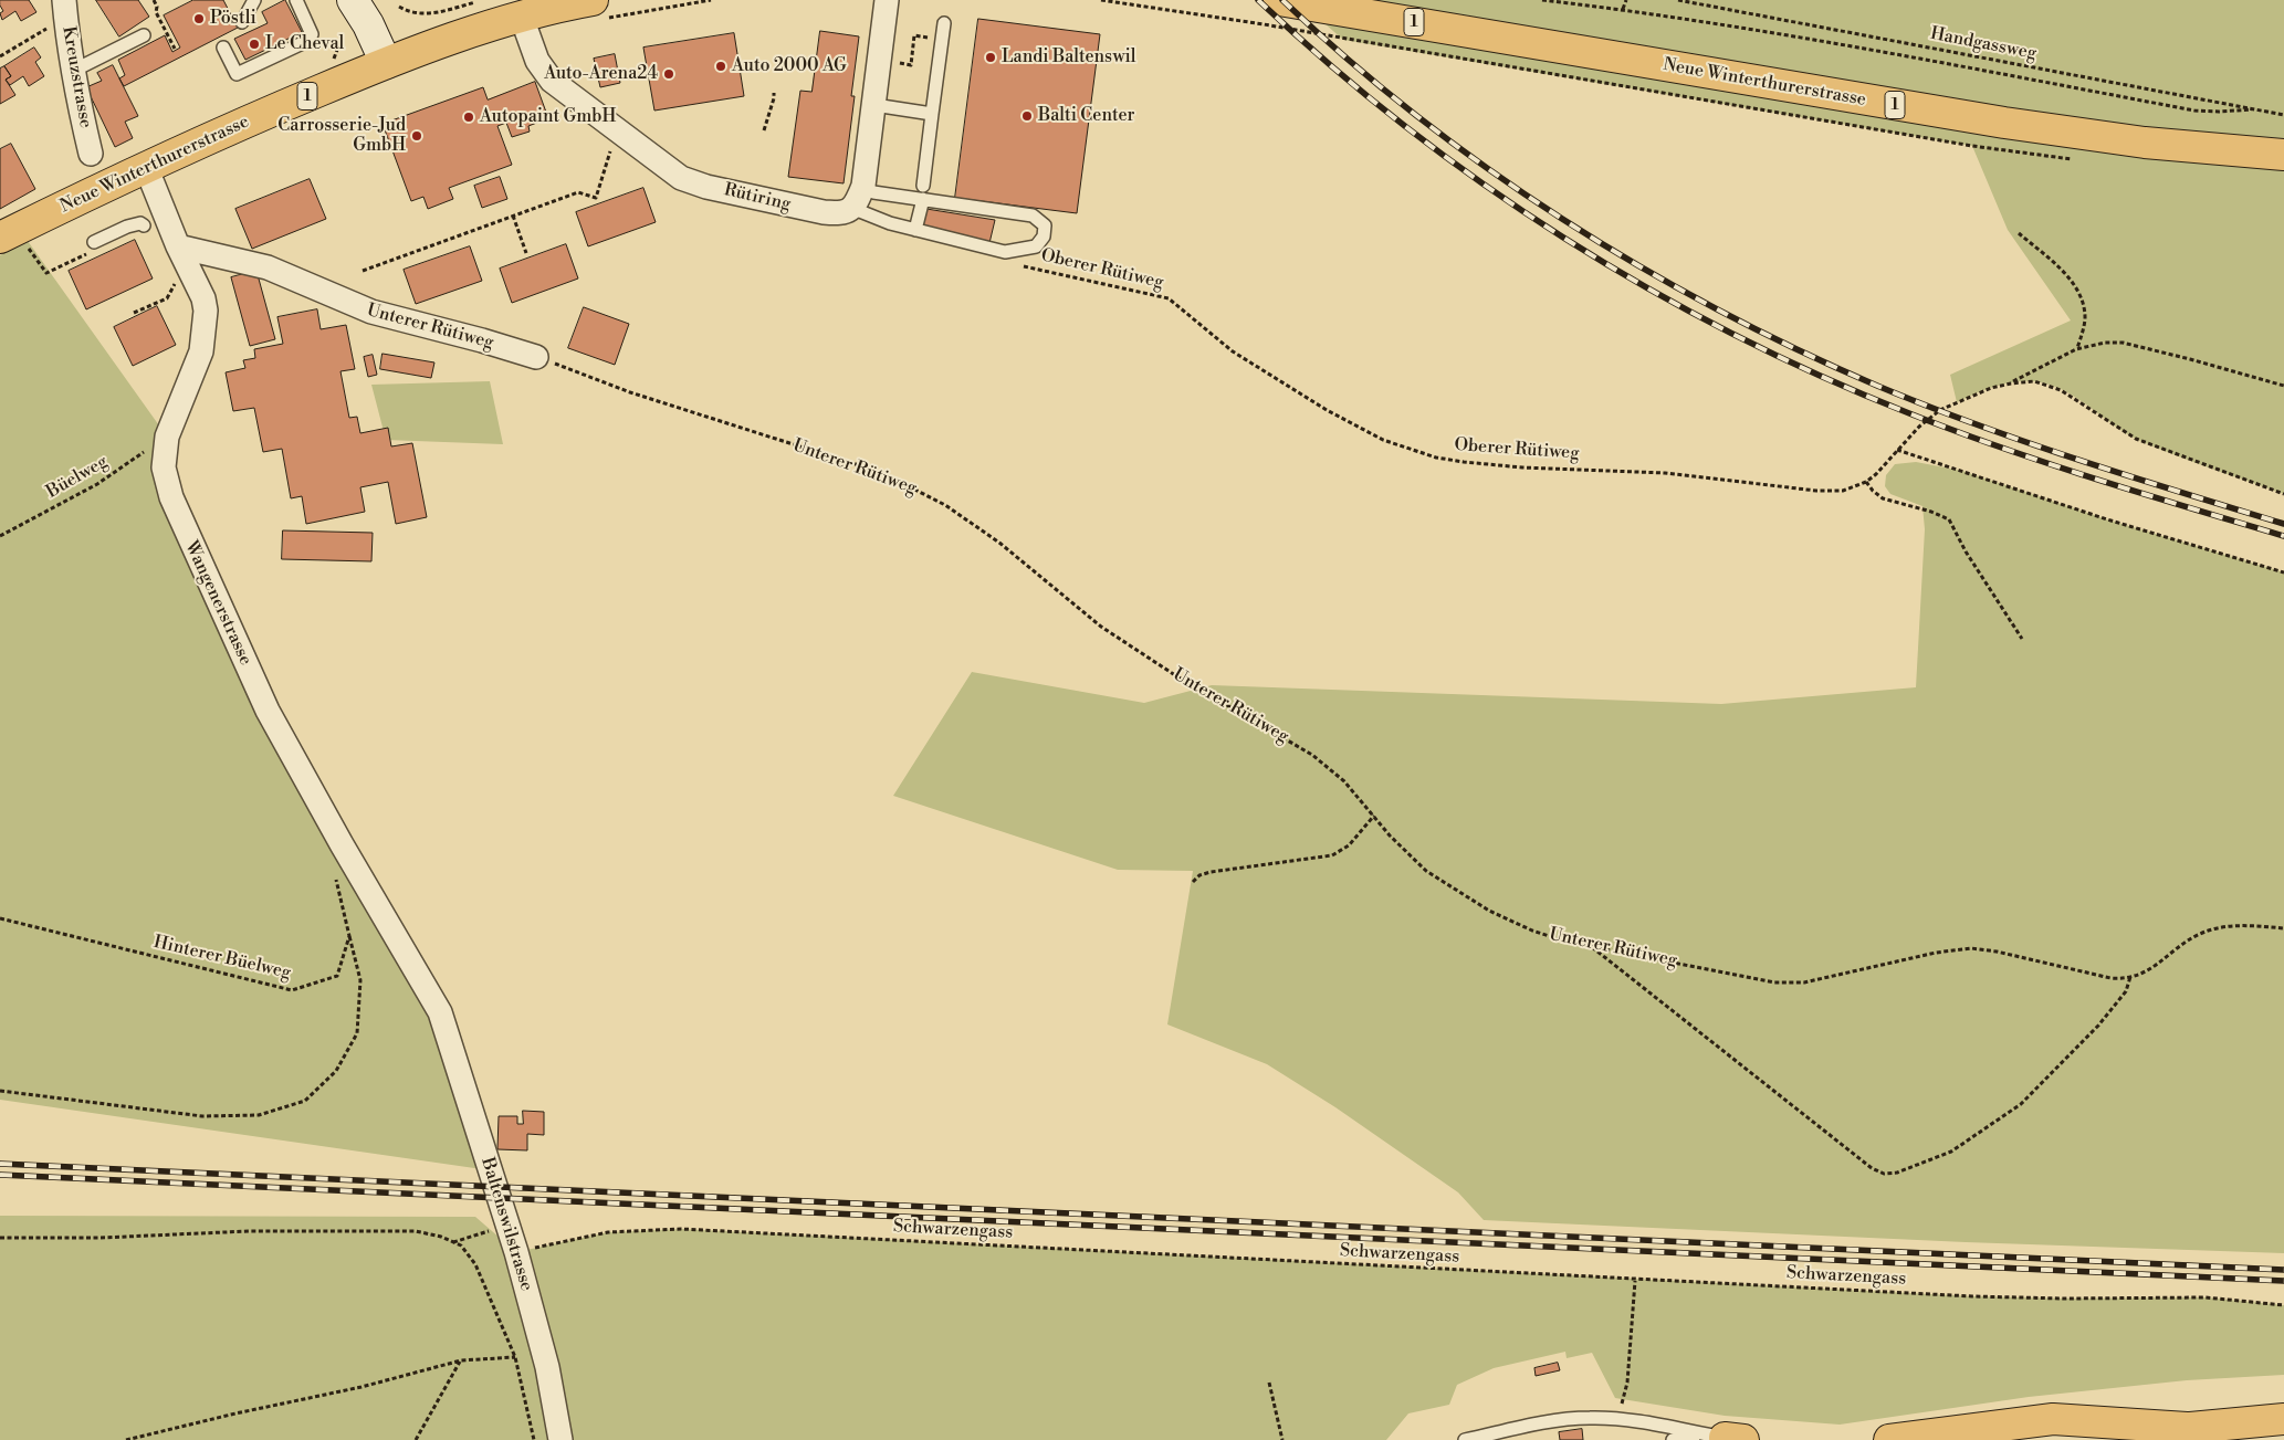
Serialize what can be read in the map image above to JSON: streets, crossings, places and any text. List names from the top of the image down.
{
  "streets": {
    "main road": ["1", "Neue Winterthurerstrasse"],
    "street": [
      "Kreuzstrasse",
      "Rütiring",
      "Unterer Rütiweg",
      "Wangenerstrasse",
      "Baltenswilstrasse"
    ],
    "path": [
      "Handgassweg",
      "Oberer Rütiweg",
      "Büelweg",
      "Hinterer Büelweg",
      "Schwarzengass"
    ]
  },
  "crossings": [
    ["Neue Winterthurerstrasse", "Rütiring"],
    ["Neue Winterthurerstrasse", "Wangenerstrasse"],
    ["Unterer Rütiweg", "Wangenerstrasse"],
    ["Büelweg", "Wangenerstrasse"],
    ["Wangenerstrasse", "Baltenswilstrasse"],
    ["Baltenswilstrasse", "Schwarzengass"]
  ],
  "places": [
    "Pöstli",
    "Le Cheval",
    "Landi Baltenswil",
    "Auto 2000 AG",
    "Auto-Arena24",
    "Balti Center",
    "Autopaint GmbH",
    "Carrosserie-Jud GmbH"
  ]
}
